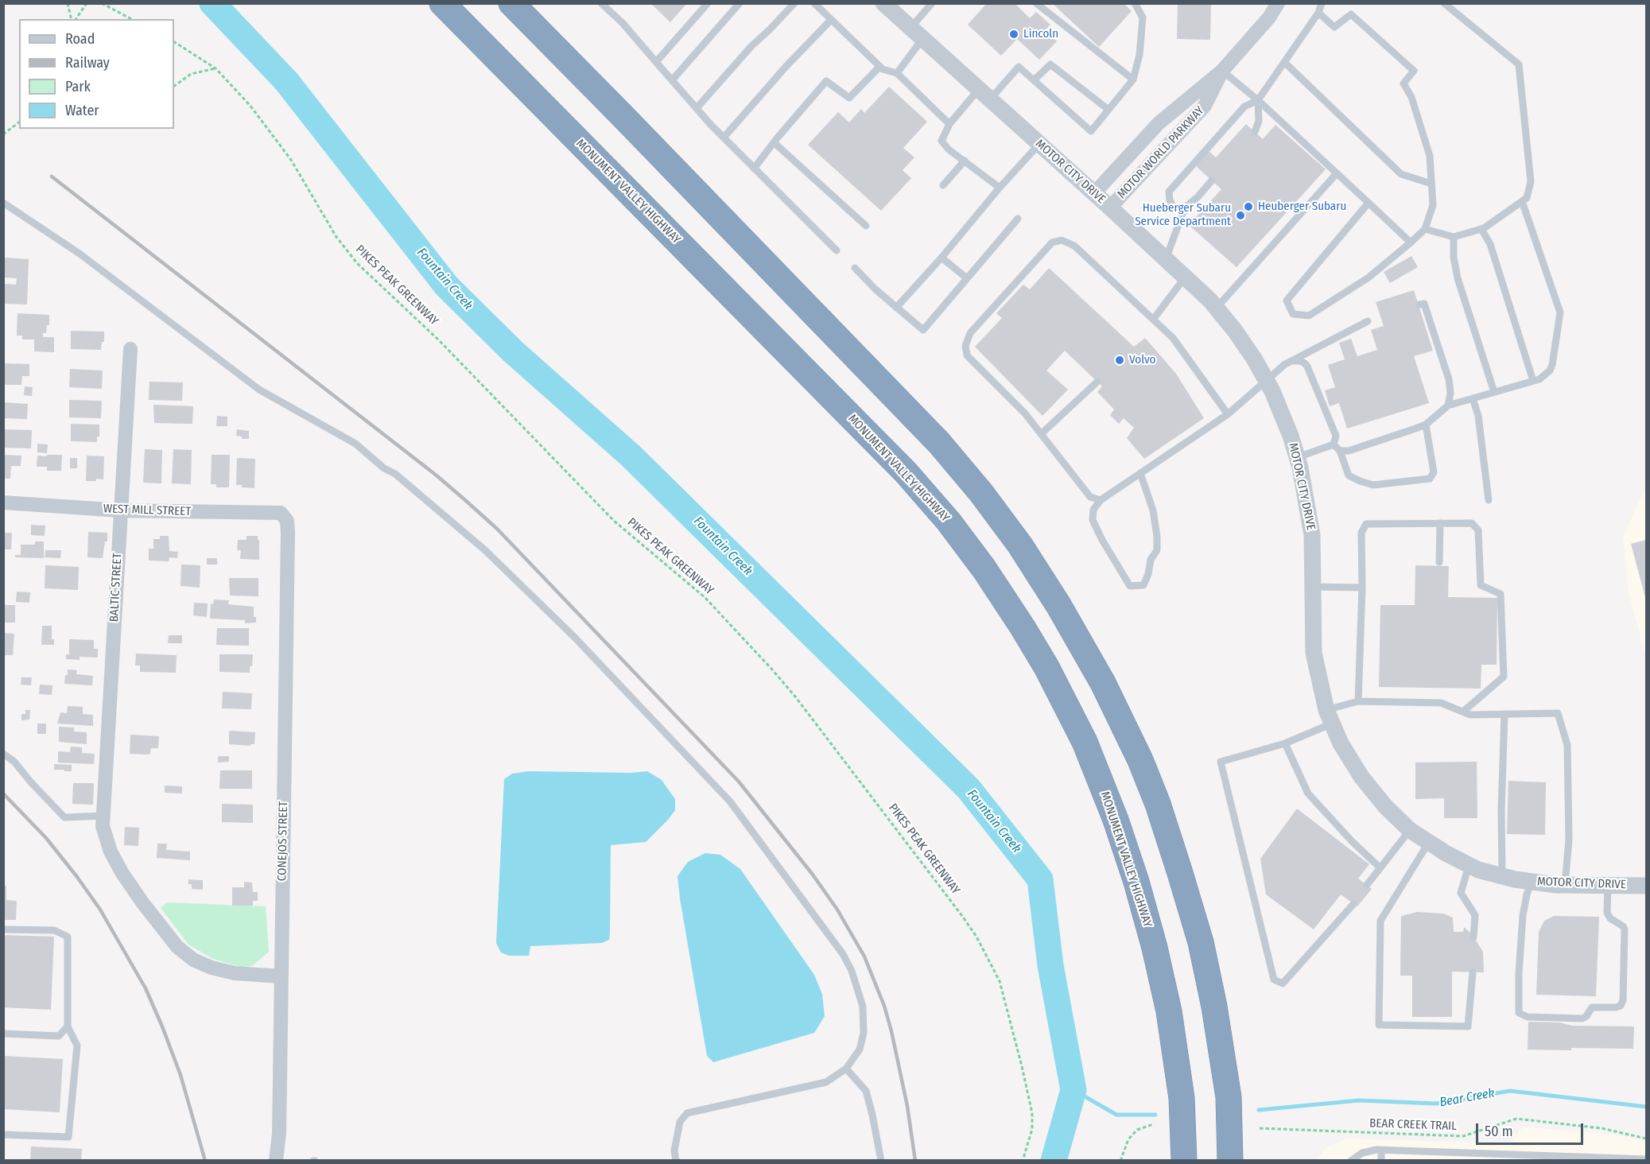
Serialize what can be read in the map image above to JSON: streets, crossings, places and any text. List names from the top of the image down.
{
  "streets": {
    "highway": ["MONUMENT VALLEY HIGHWAY"],
    "street": [
      "MOTOR WORLD PARKWAY",
      "MOTOR CITY DRIVE",
      "WEST MILL STREET",
      "BALTIC STREET",
      "CONEJOS STREET"
    ],
    "path": ["PIKES PEAK GREENWAY", "BEAR CREEK TRAIL"]
  },
  "crossings": [
    ["MOTOR WORLD PARKWAY", "MOTOR CITY DRIVE"],
    ["WEST MILL STREET", "BALTIC STREET"],
    ["WEST MILL STREET", "CONEJOS STREET"]
  ],
  "water": ["Fountain Creek", "Bear Creek"],
  "places": [
    "Lincoln",
    "Heuberger Subaru",
    "Hueberger Subaru Service Department",
    "Volvo"
  ],
  "legend": [
    "Road",
    "Railway",
    "Park",
    "Water"
  ],
  "scale_bar": "50 m"
}
